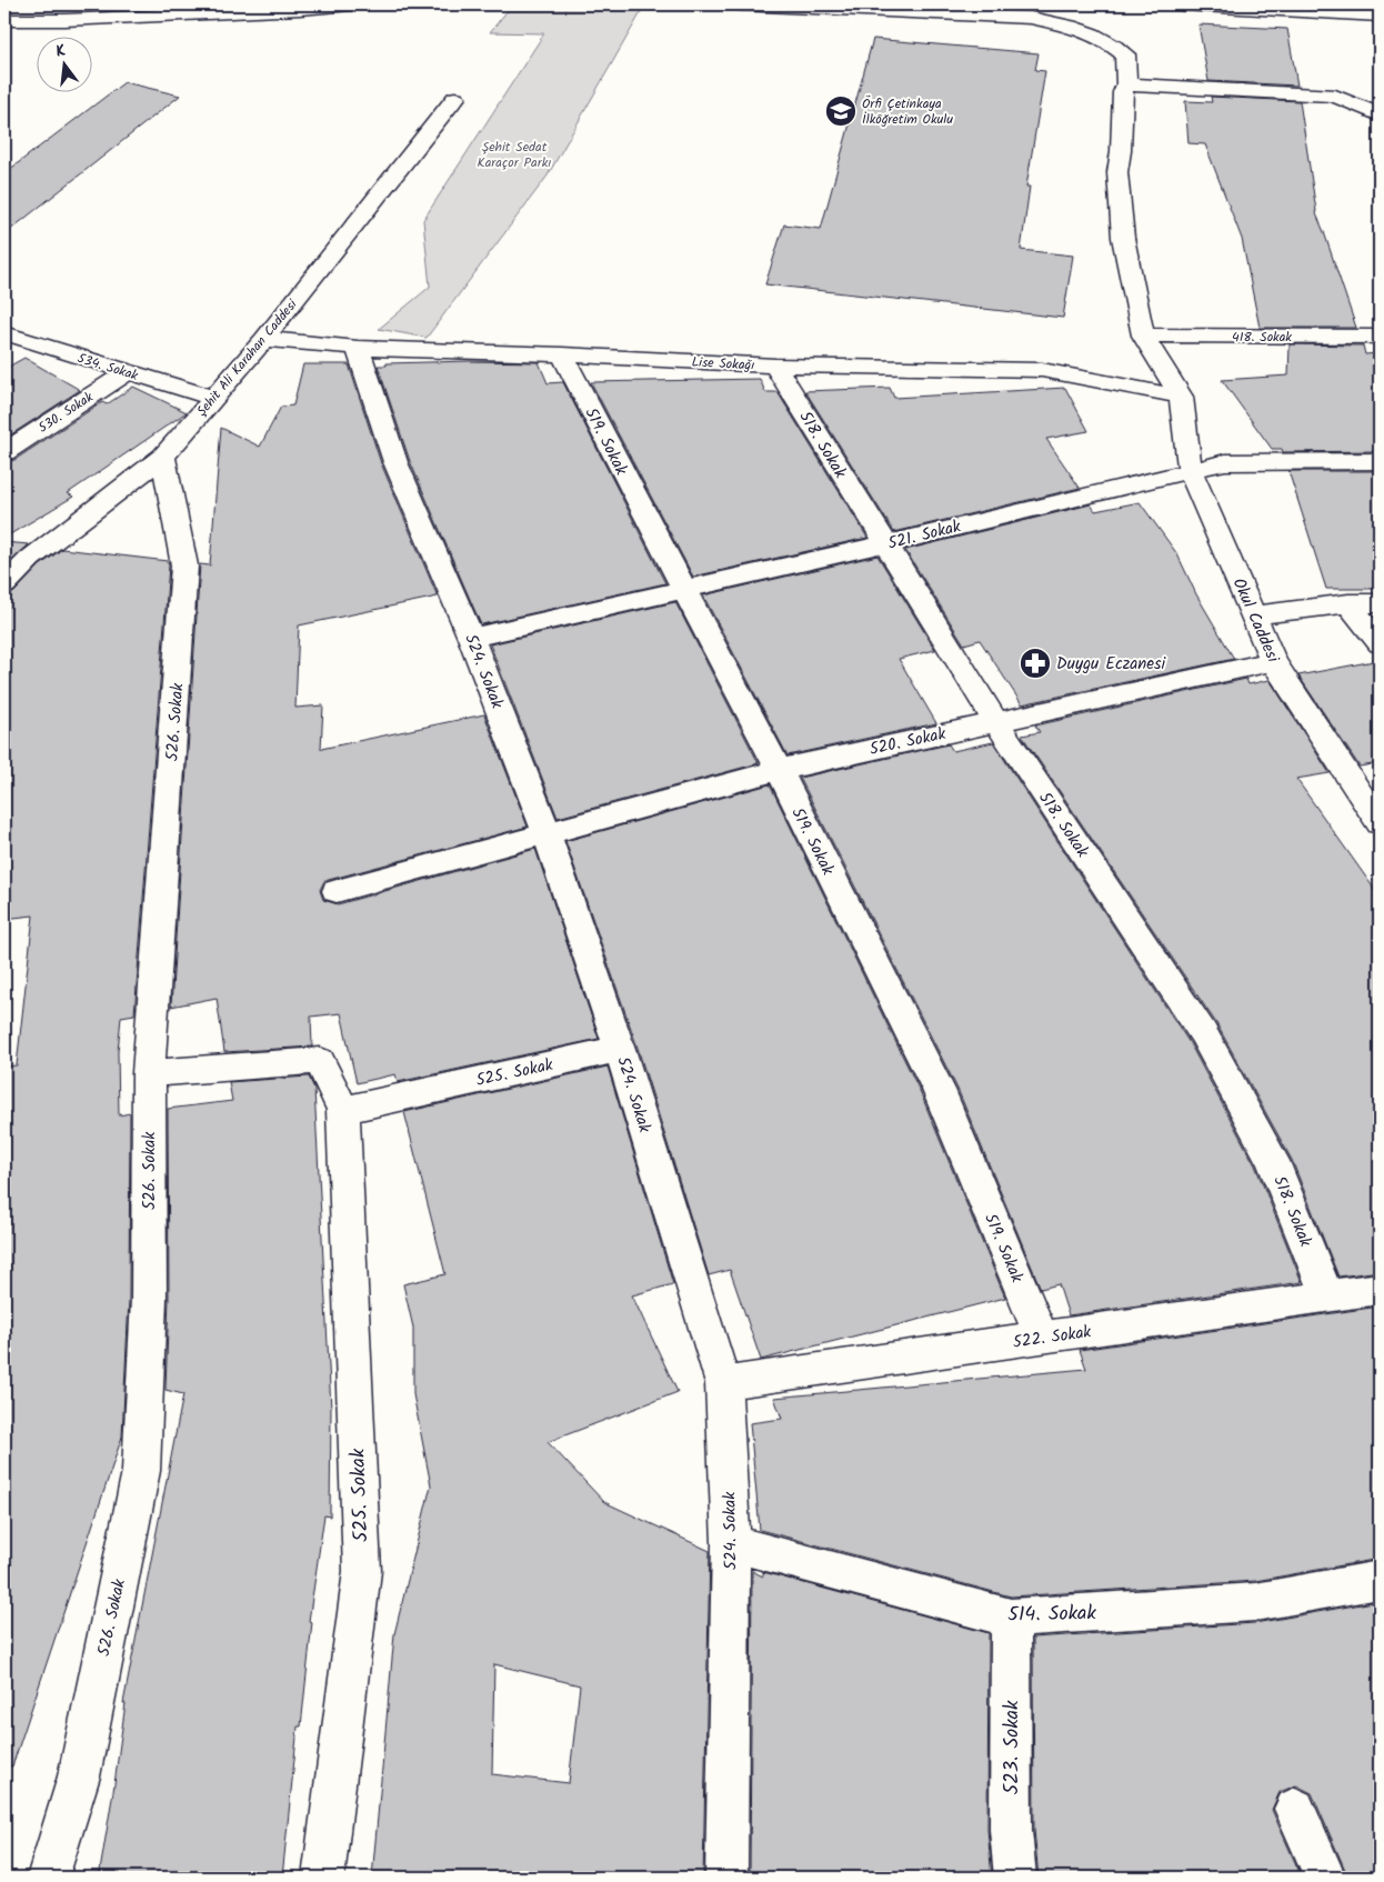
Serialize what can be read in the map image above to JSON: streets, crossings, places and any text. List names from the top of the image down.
{
  "streets": {
    "main road": [
      "418. Sokak",
      "Şehit Ali Karahan Caddesi",
      "Lise Sokağı",
      "534. Sokak",
      "530. Sokak",
      "519. Sokak",
      "518. Sokak",
      "521. Sokak",
      "Okul Caddesi",
      "524. Sokak",
      "526. Sokak",
      "520. Sokak",
      "525. Sokak",
      "522. Sokak",
      "514. Sokak",
      "523. Sokak"
    ]
  },
  "crossings": [
    ["Şehit Ali Karahan Caddesi", "Lise Sokağı"],
    ["Şehit Ali Karahan Caddesi", "534. Sokak"],
    ["Şehit Ali Karahan Caddesi", "526. Sokak"],
    ["Lise Sokağı", "519. Sokak"],
    ["Lise Sokağı", "518. Sokak"],
    ["Lise Sokağı", "Okul Caddesi"],
    ["Lise Sokağı", "524. Sokak"],
    ["534. Sokak", "530. Sokak"],
    ["519. Sokak", "521. Sokak"],
    ["519. Sokak", "520. Sokak"],
    ["519. Sokak", "522. Sokak"],
    ["518. Sokak", "521. Sokak"],
    ["518. Sokak", "520. Sokak"],
    ["518. Sokak", "522. Sokak"],
    ["521. Sokak", "Okul Caddesi"],
    ["521. Sokak", "524. Sokak"],
    ["Okul Caddesi", "520. Sokak"],
    ["524. Sokak", "520. Sokak"],
    ["524. Sokak", "525. Sokak"],
    ["524. Sokak", "522. Sokak"],
    ["524. Sokak", "514. Sokak"],
    ["526. Sokak", "525. Sokak"],
    ["514. Sokak", "523. Sokak"]
  ],
  "parks": ["Şehit Sedat Karaçor Parkı"],
  "places": {
    "school or university": ["Örfi Çetinkaya İlköğretim Okulu"],
    "pharmacy": ["Duygu Eczanesi"]
  },
  "north": "top"
}
